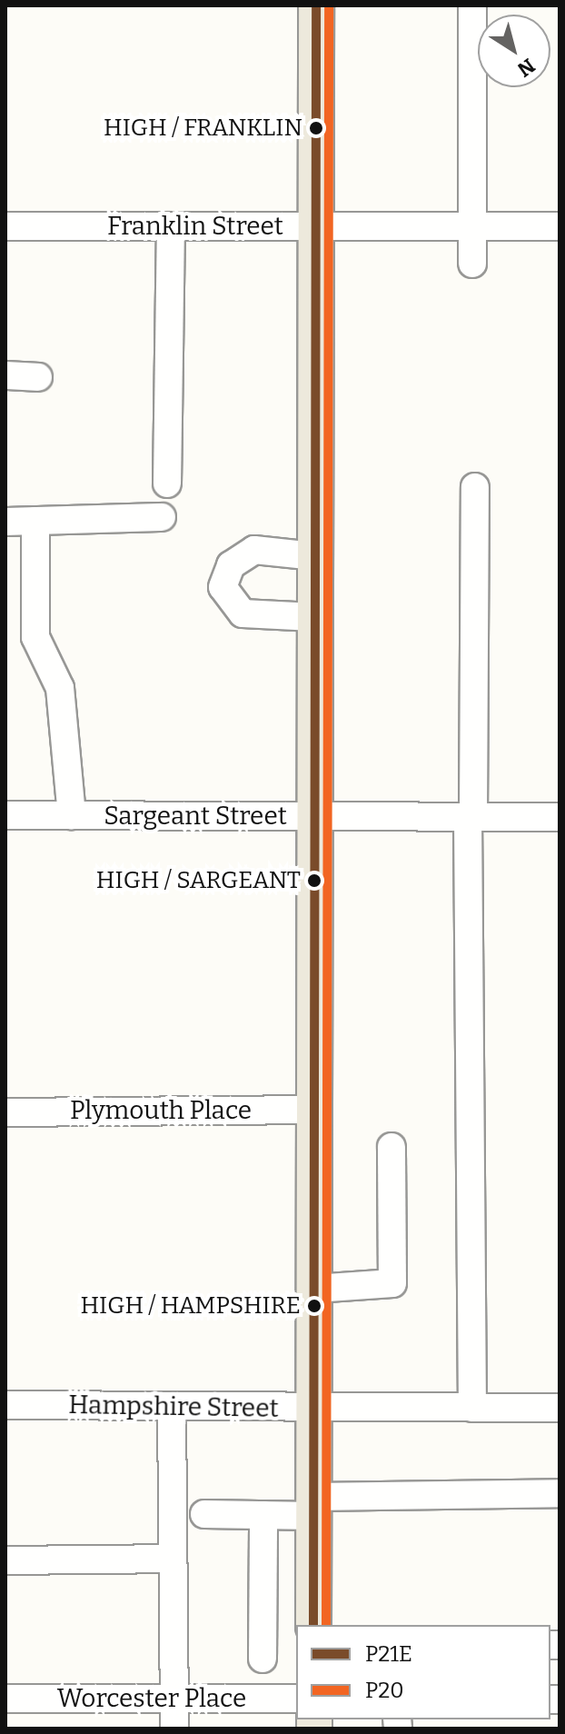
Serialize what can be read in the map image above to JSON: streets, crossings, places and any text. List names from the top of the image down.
{
  "streets": {
    "street": [
      "Franklin Street",
      "Sargeant Street",
      "Plymouth Place",
      "Hampshire Street",
      "Worcester Place"
    ]
  },
  "places": ["HIGH / FRANKLIN", "HIGH / SARGEANT", "HIGH / HAMPSHIRE"],
  "lines": ["transit line P21E", "transit line P20"],
  "legend": ["P21E", "P20"],
  "north": "bottom right"
}
